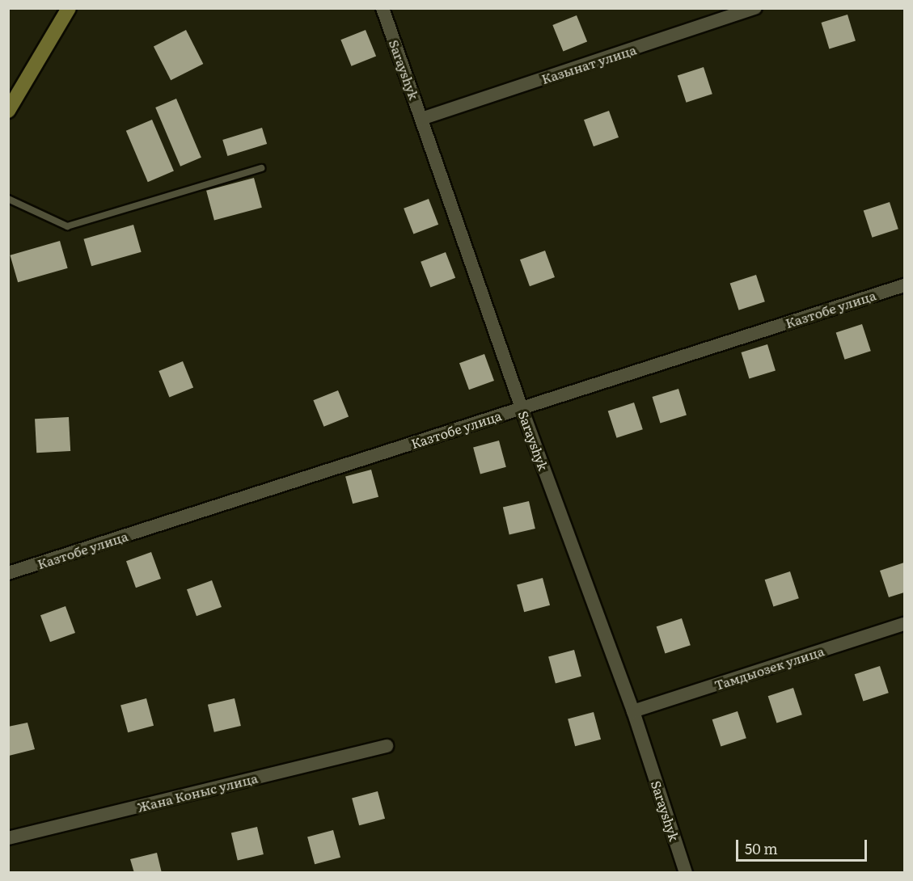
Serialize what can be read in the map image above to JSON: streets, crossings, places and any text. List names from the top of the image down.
{
  "streets": {
    "street": [
      "Казынат улица",
      "Sarayshyk",
      "Казтобе улица",
      "Тамдыозек улица",
      "Жана Коныс улица"
    ]
  },
  "crossings": [
    ["Казынат улица", "Sarayshyk"],
    ["Sarayshyk", "Казтобе улица"],
    ["Sarayshyk", "Тамдыозек улица"]
  ],
  "scale_bar": "50 m"
}
